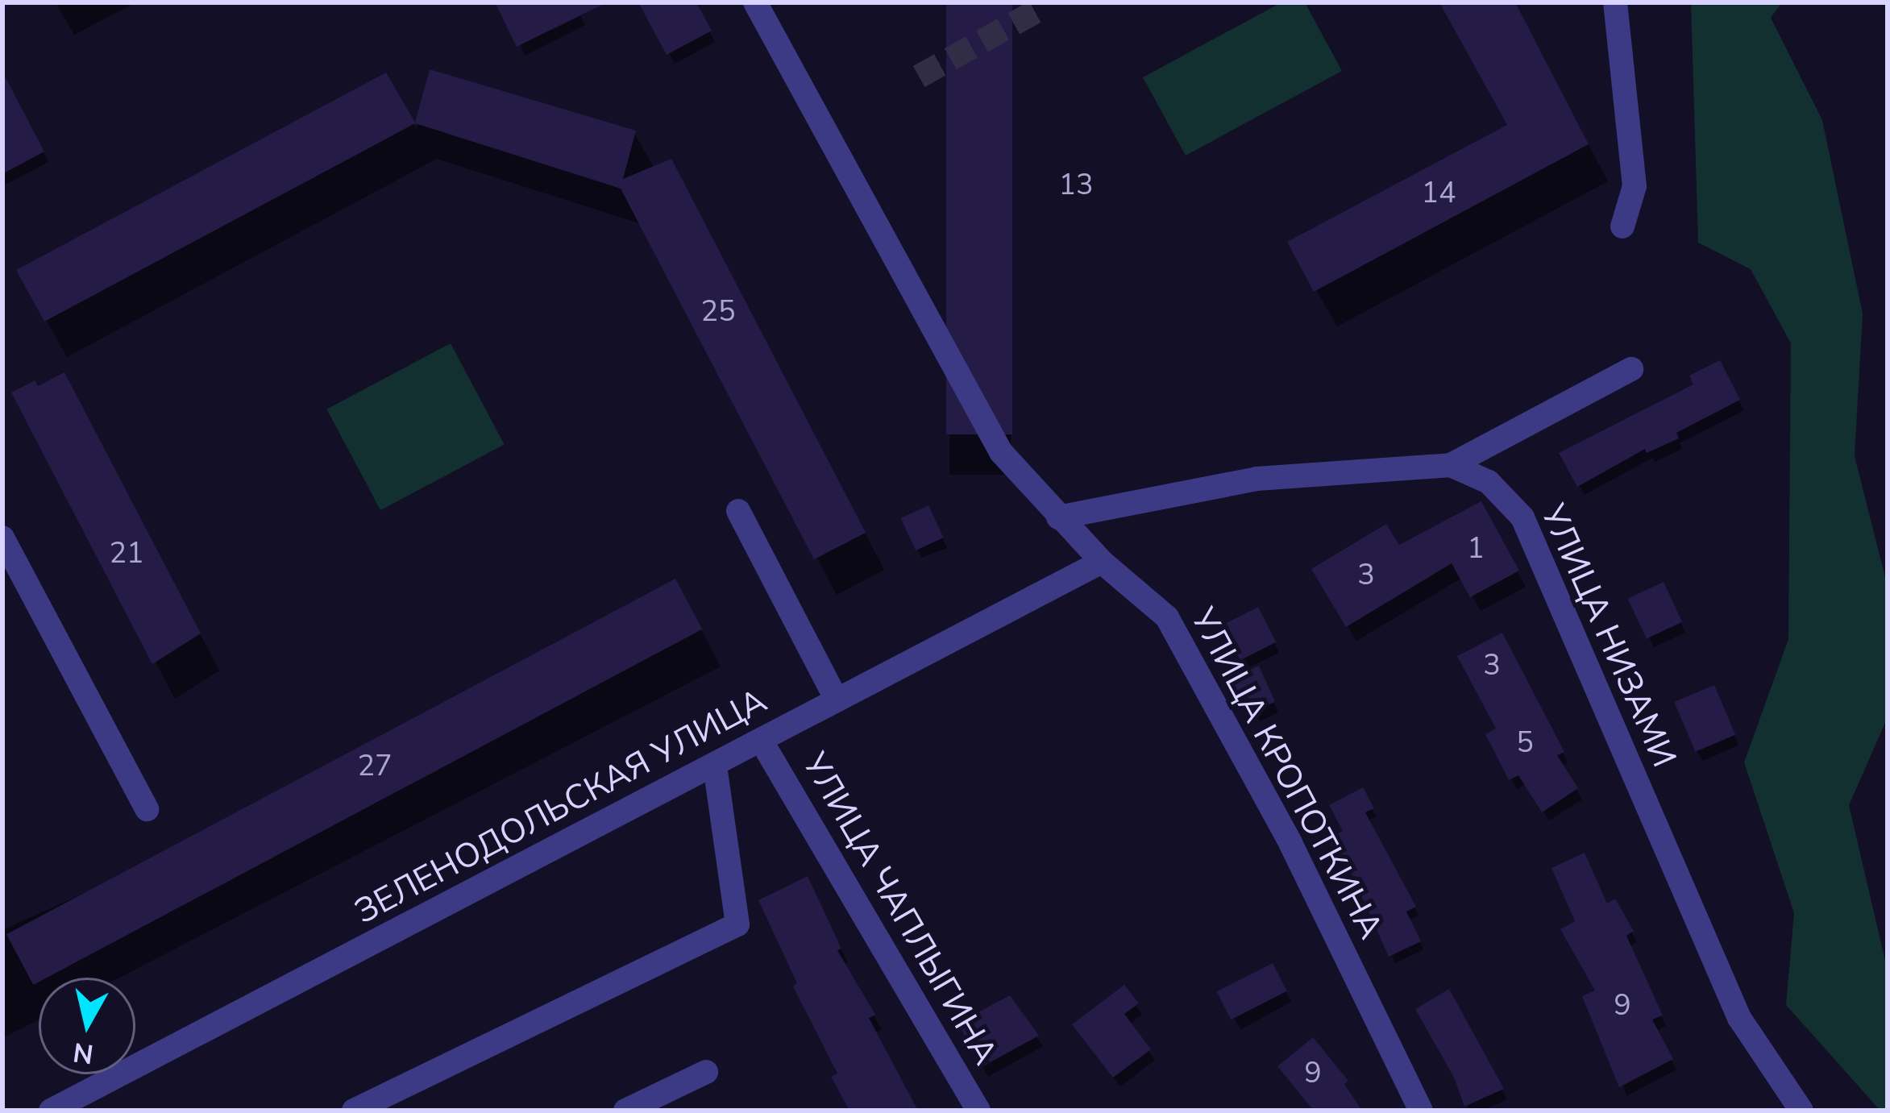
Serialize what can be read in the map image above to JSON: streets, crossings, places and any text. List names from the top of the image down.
{
  "streets": {
    "street": [
      "УЛИЦА НИЗАМИ",
      "УЛИЦА КРОПОТКИНА",
      "ЗЕЛЕНОДОЛЬСКАЯ УЛИЦА",
      "УЛИЦА ЧАПЛЫГИНА"
    ]
  },
  "crossings": [
    ["УЛИЦА КРОПОТКИНА", "ЗЕЛЕНОДОЛЬСКАЯ УЛИЦА"],
    ["ЗЕЛЕНОДОЛЬСКАЯ УЛИЦА", "УЛИЦА ЧАПЛЫГИНА"]
  ],
  "house_numbers": [
    "13",
    "14",
    "25",
    "1",
    "21",
    "3",
    "3",
    "5",
    "27",
    "9",
    "9"
  ],
  "north": "bottom"
}
